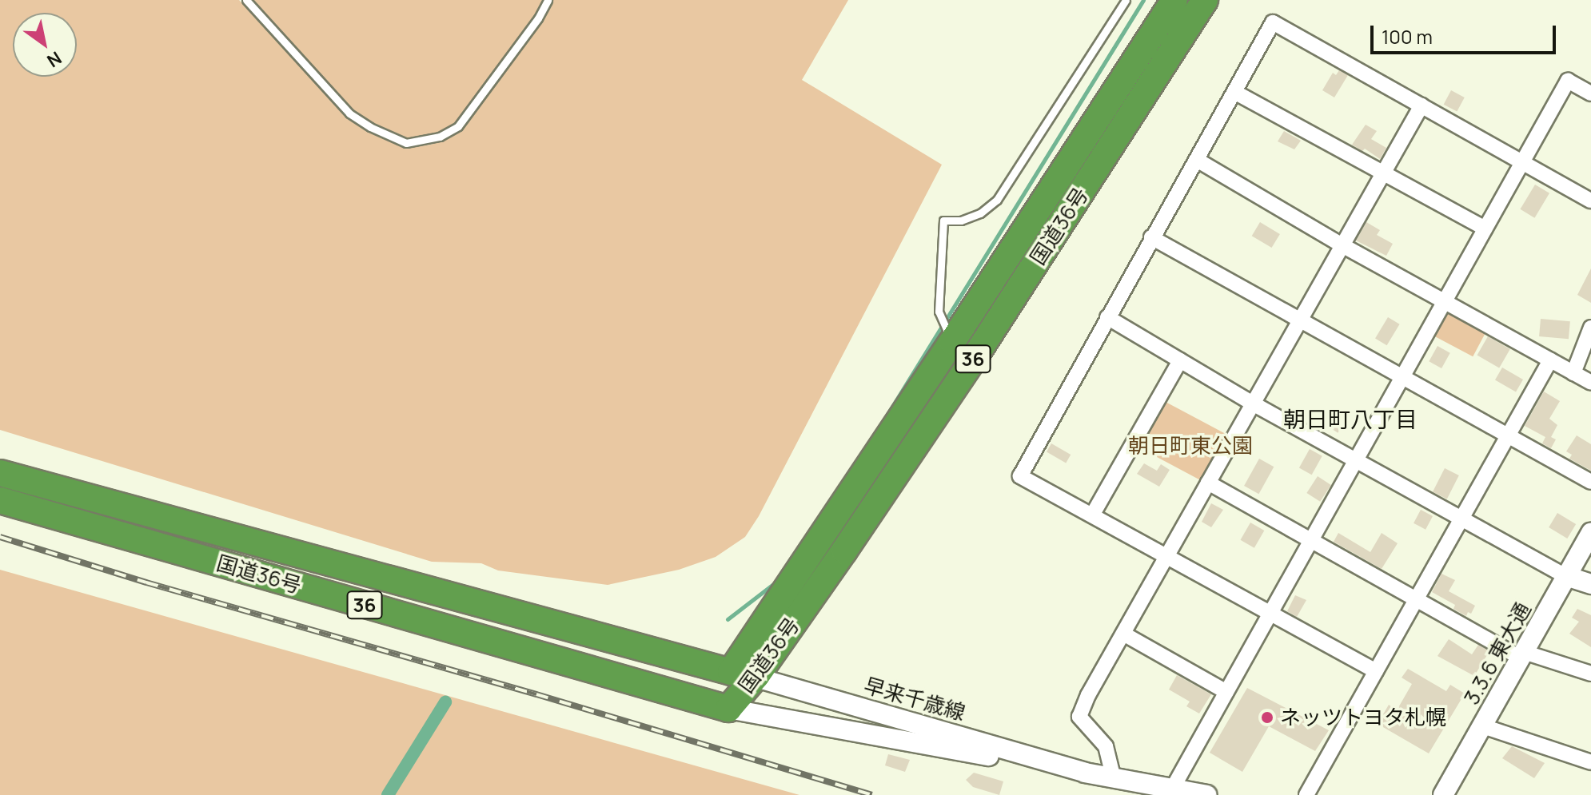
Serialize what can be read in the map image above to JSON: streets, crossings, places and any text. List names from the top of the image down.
{
  "streets": {
    "highway": ["国道36号", "36"],
    "main road": ["3.3.6 東大通", "早来千歳線"]
  },
  "crossings": [
    ["国道36号", "早来千歳線"]
  ],
  "districts": ["朝日町八丁目"],
  "parks": ["朝日町東公園"],
  "places": ["ネッツトヨタ札幌"],
  "scale_bar": "100 m",
  "north": "bottom right"
}
